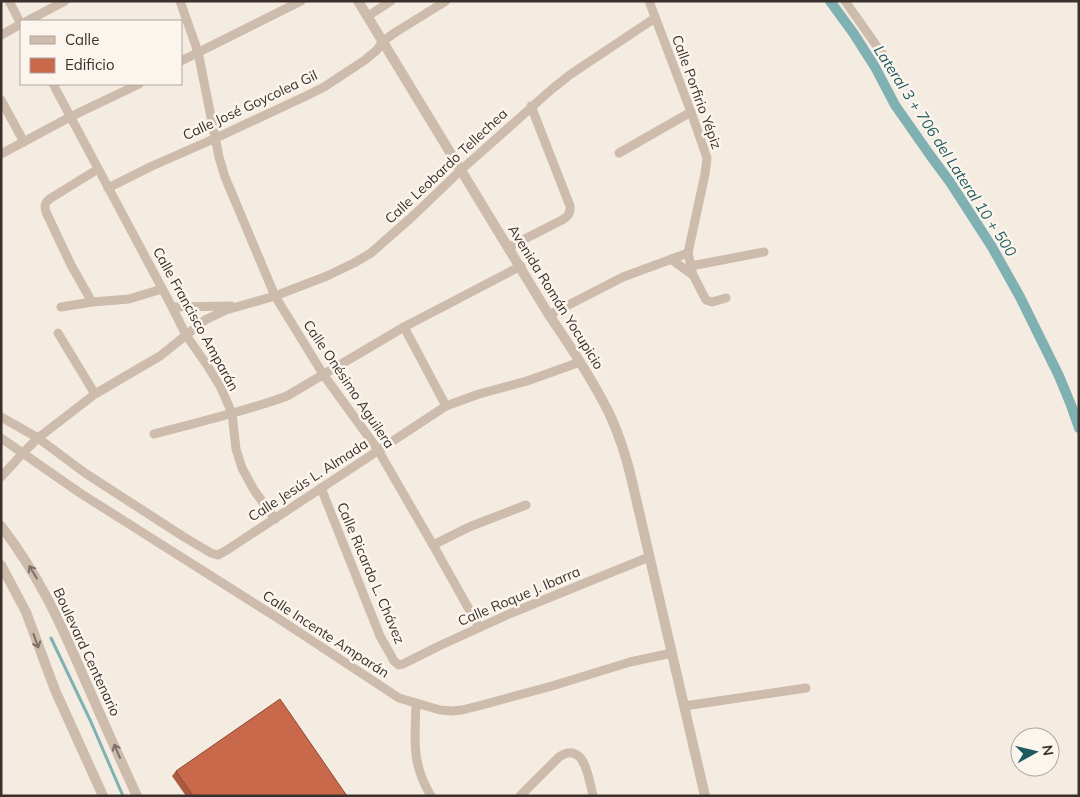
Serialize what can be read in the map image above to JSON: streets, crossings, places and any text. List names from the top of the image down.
{
  "streets": {
    "street": [
      "Calle Porfirio Yépiz",
      "Calle José Goycolea Gil",
      "Calle Leobardo Tellechea",
      "Avenida Román Yocupicio",
      "Calle Francisco Amparán",
      "Calle Onésimo Aguilera",
      "Calle Jesús L. Almada",
      "Calle Ricardo L. Chávez",
      "Calle Roque J. Ibarra",
      "Calle Incente Amparán",
      "Boulevard Centenario"
    ]
  },
  "crossings": [
    ["Calle Porfirio Yépiz", "Calle Leobardo Tellechea"],
    ["Calle José Goycolea Gil", "Avenida Román Yocupicio"],
    ["Calle José Goycolea Gil", "Calle Francisco Amparán"],
    ["Calle José Goycolea Gil", "Calle Onésimo Aguilera"],
    ["Calle Leobardo Tellechea", "Avenida Román Yocupicio"],
    ["Calle Leobardo Tellechea", "Calle Francisco Amparán"],
    ["Calle Leobardo Tellechea", "Calle Onésimo Aguilera"],
    ["Calle Leobardo Tellechea", "Calle Jesús L. Almada"],
    ["Calle Leobardo Tellechea", "Calle Incente Amparán"],
    ["Avenida Román Yocupicio", "Calle Jesús L. Almada"],
    ["Avenida Román Yocupicio", "Calle Roque J. Ibarra"],
    ["Avenida Román Yocupicio", "Calle Incente Amparán"],
    ["Calle Francisco Amparán", "Calle Jesús L. Almada"],
    ["Calle Onésimo Aguilera", "Calle Jesús L. Almada"],
    ["Calle Onésimo Aguilera", "Calle Roque J. Ibarra"],
    ["Calle Jesús L. Almada", "Calle Ricardo L. Chávez"],
    ["Calle Ricardo L. Chávez", "Calle Roque J. Ibarra"]
  ],
  "water": ["Lateral 3 + 706 del Lateral 10 + 500"],
  "legend": ["Calle", "Edificio"],
  "north": "right"
}
